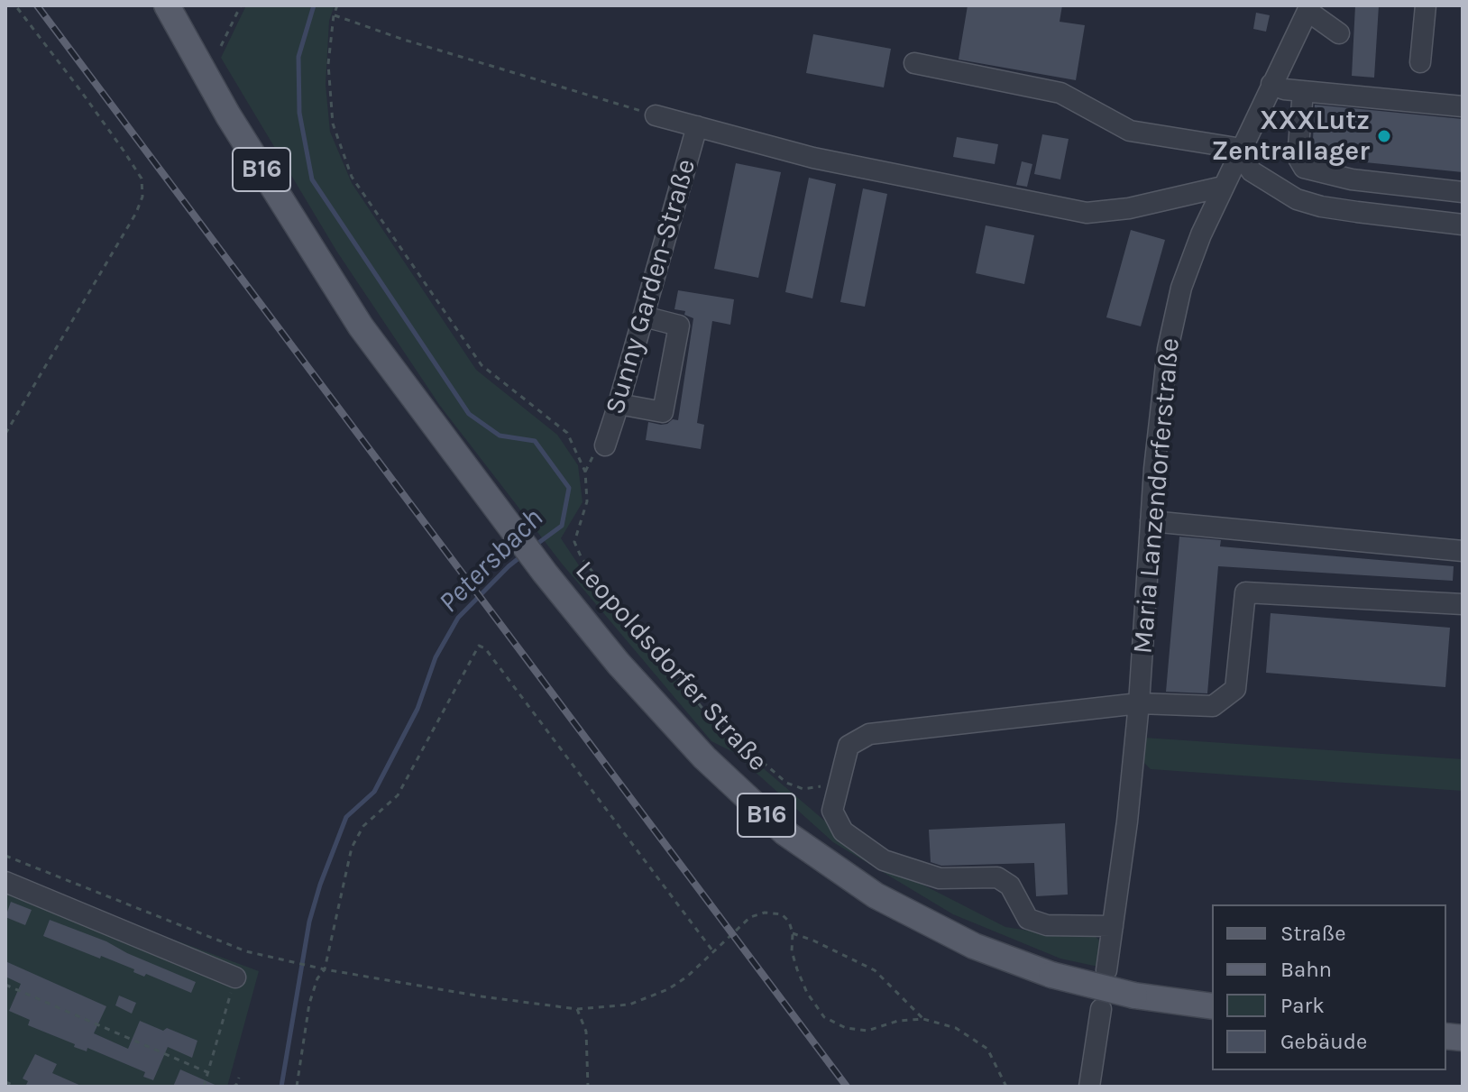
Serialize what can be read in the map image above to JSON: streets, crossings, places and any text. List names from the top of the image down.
{
  "streets": {
    "main road": ["B16", "Leopoldsdorfer Straße"],
    "street": ["Sunny Garden-Straße", "Maria Lanzendorferstraße"]
  },
  "water": ["Petersbach"],
  "places": ["XXXLutz Zentrallager"],
  "legend": [
    "Straße",
    "Bahn",
    "Park",
    "Gebäude"
  ]
}
